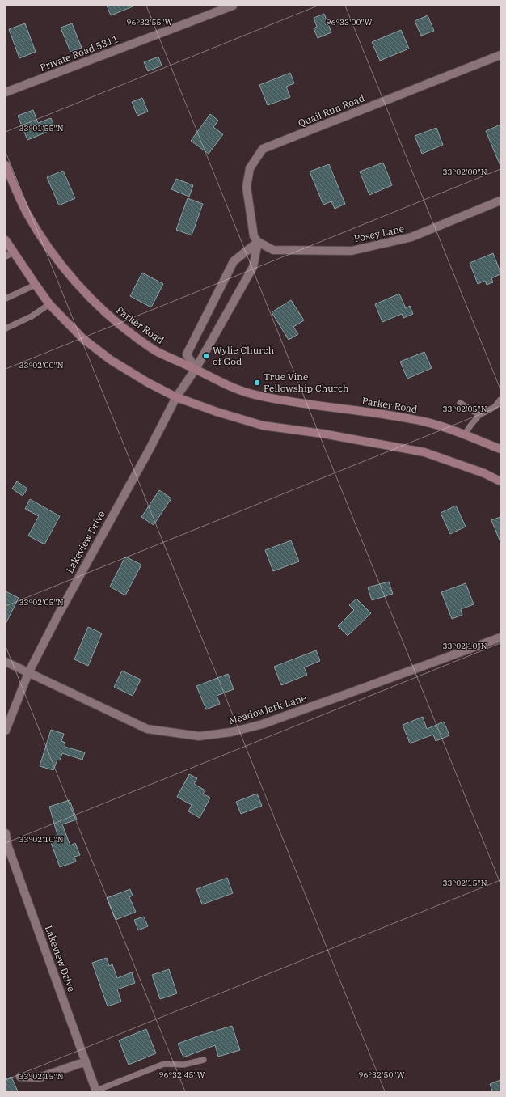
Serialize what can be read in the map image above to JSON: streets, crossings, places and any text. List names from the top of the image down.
{
  "streets": {
    "main road": ["Parker Road"],
    "street": [
      "Private Road 5311",
      "Quail Run Road",
      "Posey Lane",
      "Lakeview Drive",
      "Meadowlark Lane"
    ]
  },
  "crossings": [
    ["Quail Run Road", "Posey Lane"],
    ["Parker Road", "Lakeview Drive"],
    ["Lakeview Drive", "Meadowlark Lane"]
  ],
  "places": ["Wylie Church of God", "True Vine Fellowship Church"],
  "coordinates": [
    "96°32'55\"W",
    "96°33'00\"W",
    "33°01'55\"N",
    "33°02'00\"N",
    "33°02'05\"N",
    "33°02'10\"N",
    "33°02'15\"N",
    "96°32'45\"W",
    "96°32'50\"W"
  ]
}
